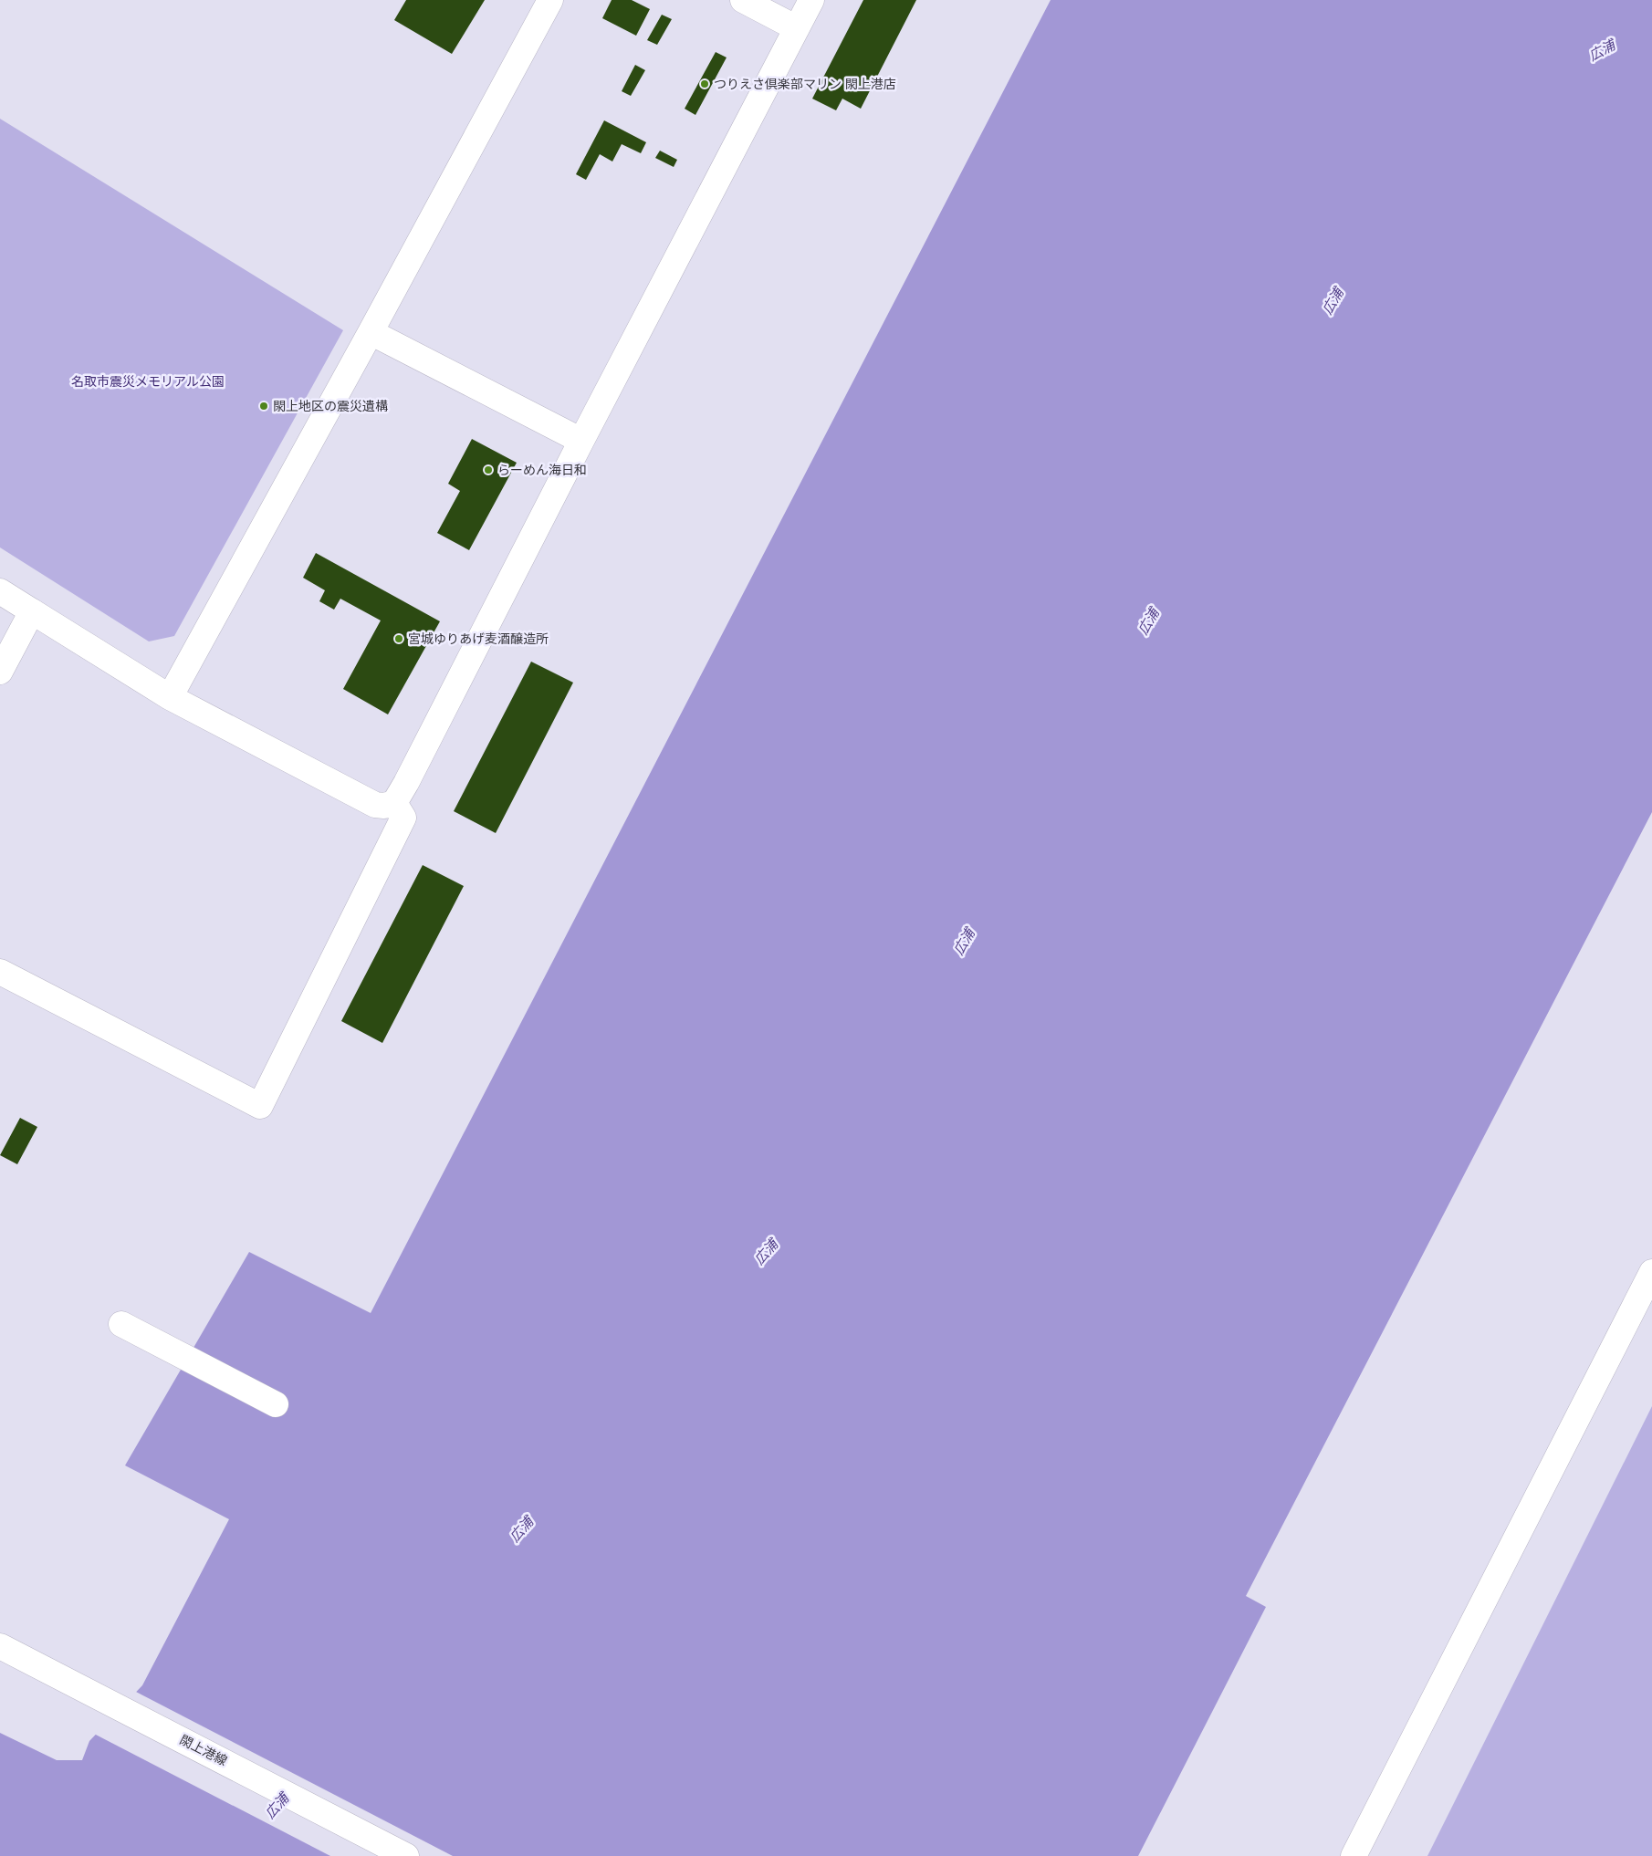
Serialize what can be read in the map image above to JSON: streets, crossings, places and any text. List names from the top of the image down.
{
  "streets": {
    "street": ["閖上港線"]
  },
  "water": ["広浦"],
  "parks": ["名取市震災メモリアル公園"],
  "places": [
    "つりえさ倶楽部マリン 閖上港店",
    "閖上地区の震災遺構",
    "らーめん海日和",
    "宮城ゆりあげ麦酒醸造所"
  ]
}
